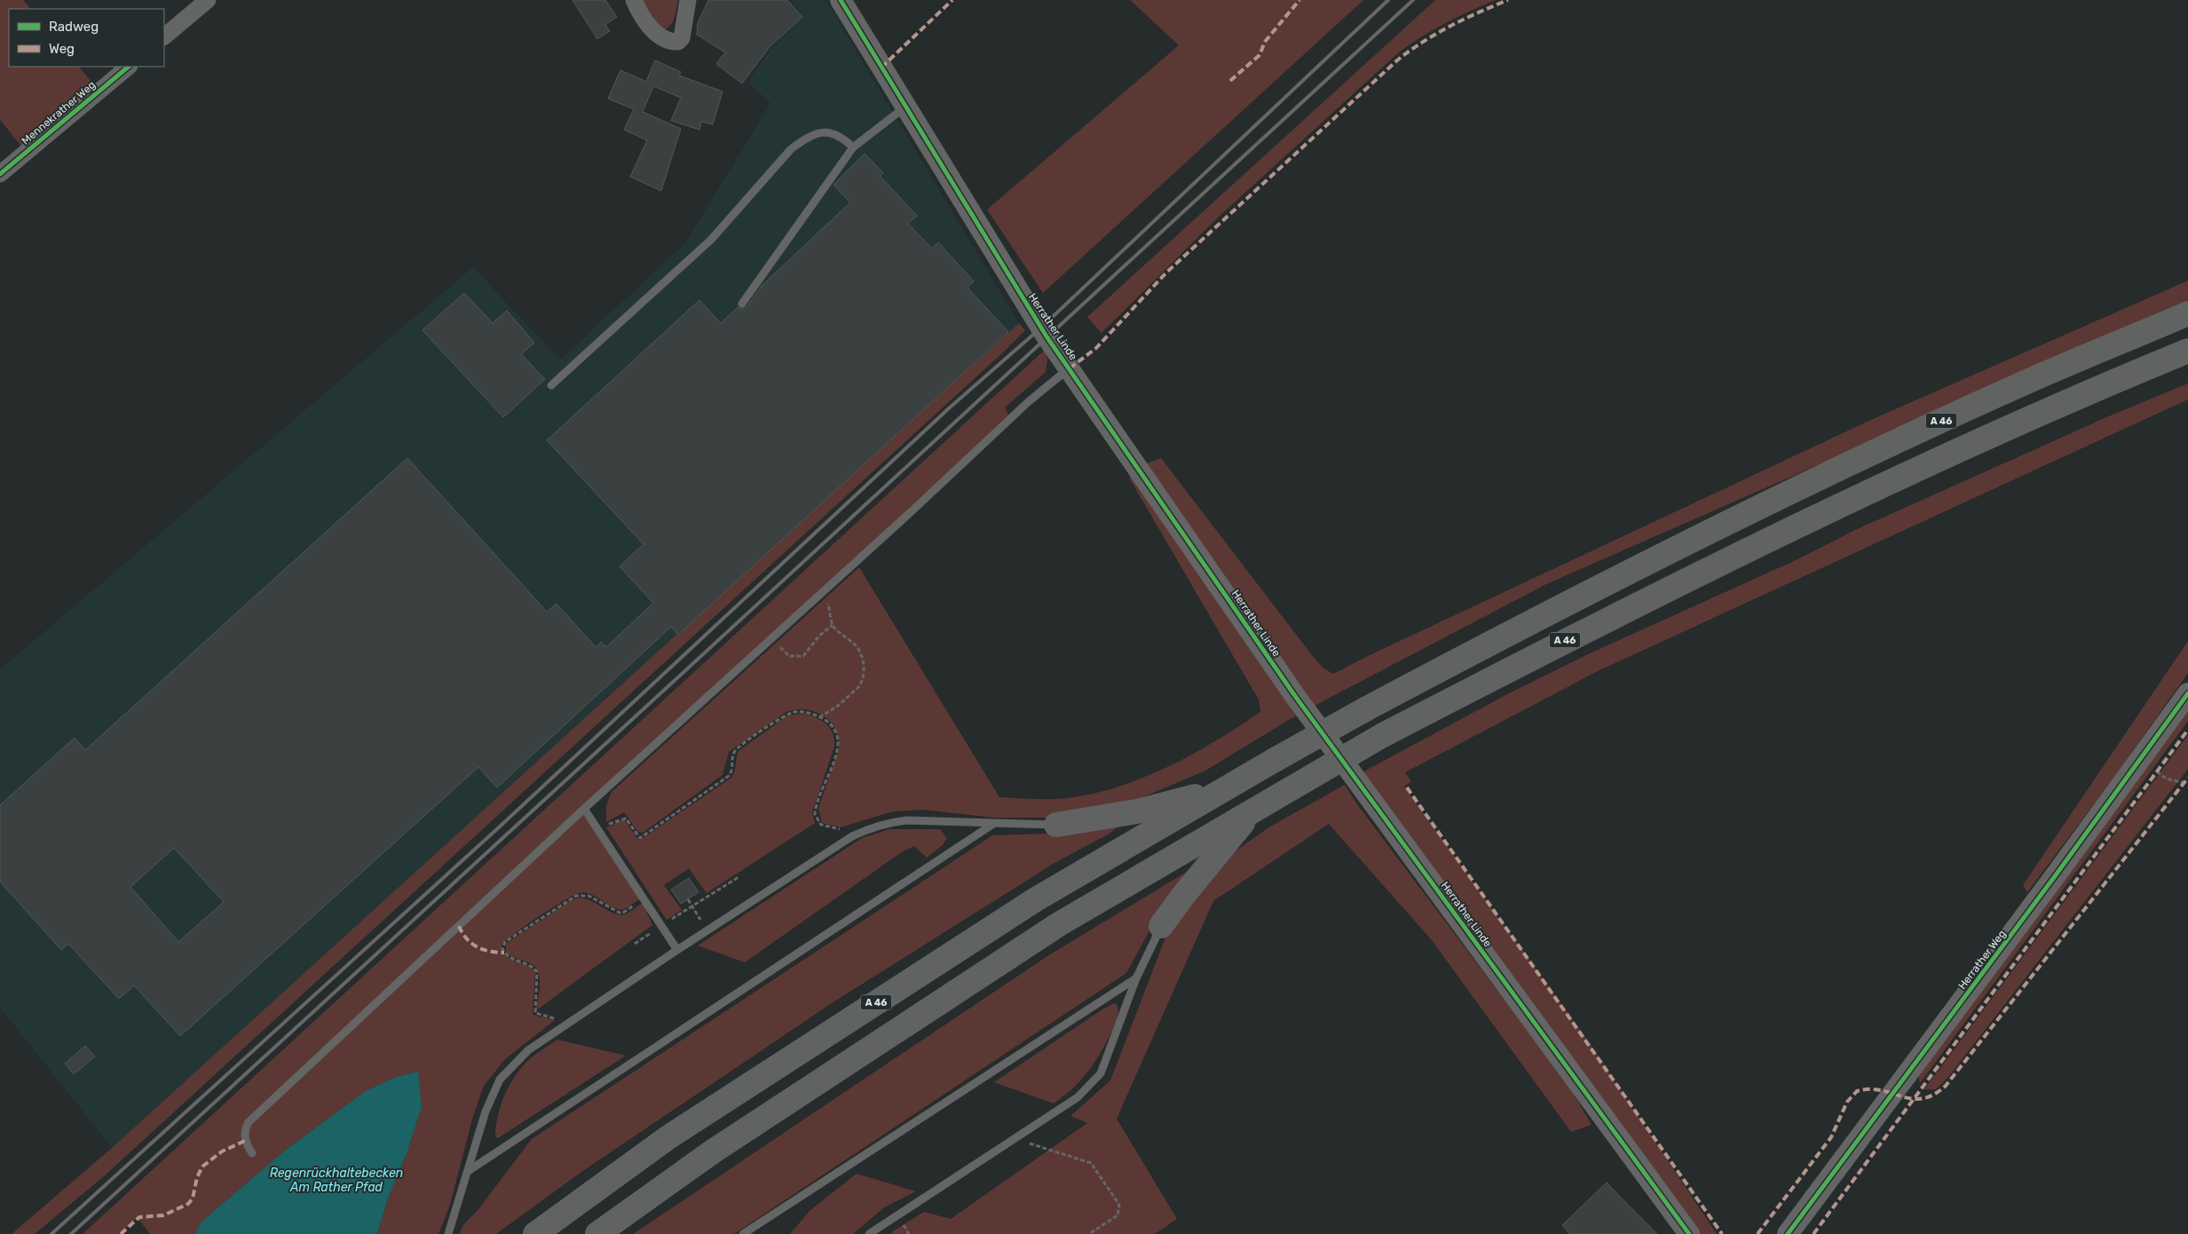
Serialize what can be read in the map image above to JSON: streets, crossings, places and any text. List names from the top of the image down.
{
  "streets": {
    "highway": ["A 46"],
    "street": ["Mennekrather Weg", "Herrather Linde", "Herrather Weg"]
  },
  "water": ["Regenrückhaltebecken Am Rather Pfad"],
  "legend": ["Radweg", "Weg"]
}
